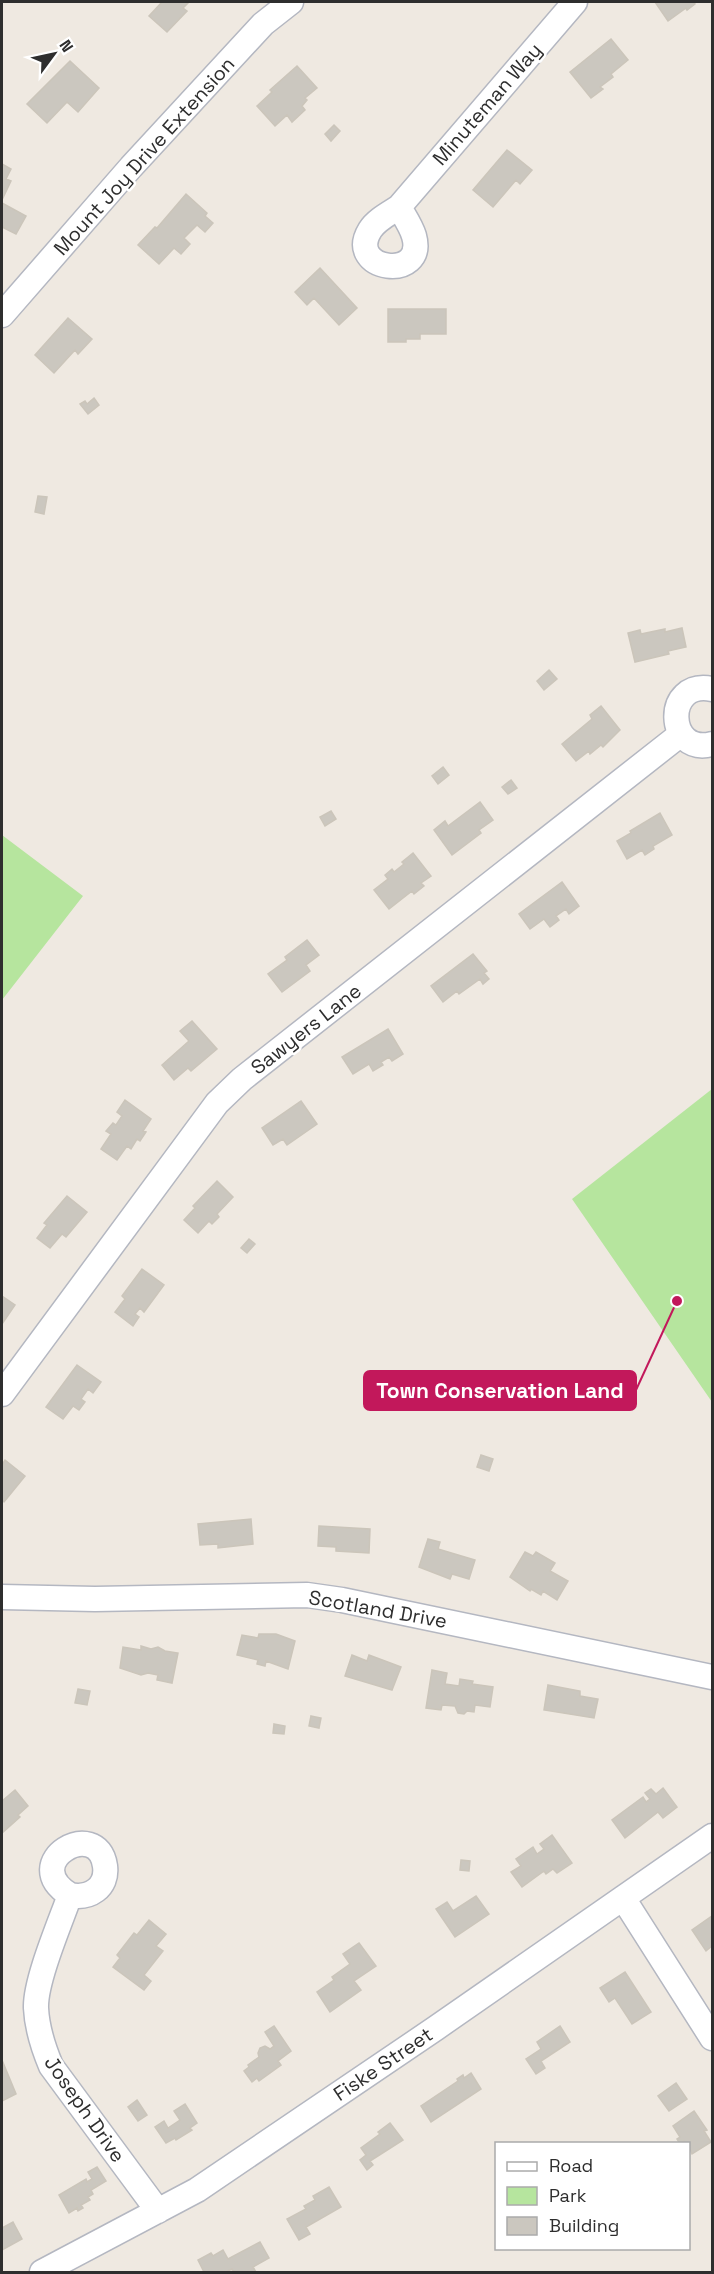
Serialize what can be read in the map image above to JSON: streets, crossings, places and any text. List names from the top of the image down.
{
  "streets": {
    "street": [
      "Minuteman Way",
      "Mount Joy Drive Extension",
      "Sawyers Lane",
      "Scotland Drive",
      "Fiske Street",
      "Joseph Drive"
    ]
  },
  "crossings": [
    ["Fiske Street", "Joseph Drive"]
  ],
  "places": ["Town Conservation Land"],
  "legend": ["Road", "Park", "Building"],
  "north": "top right"
}
